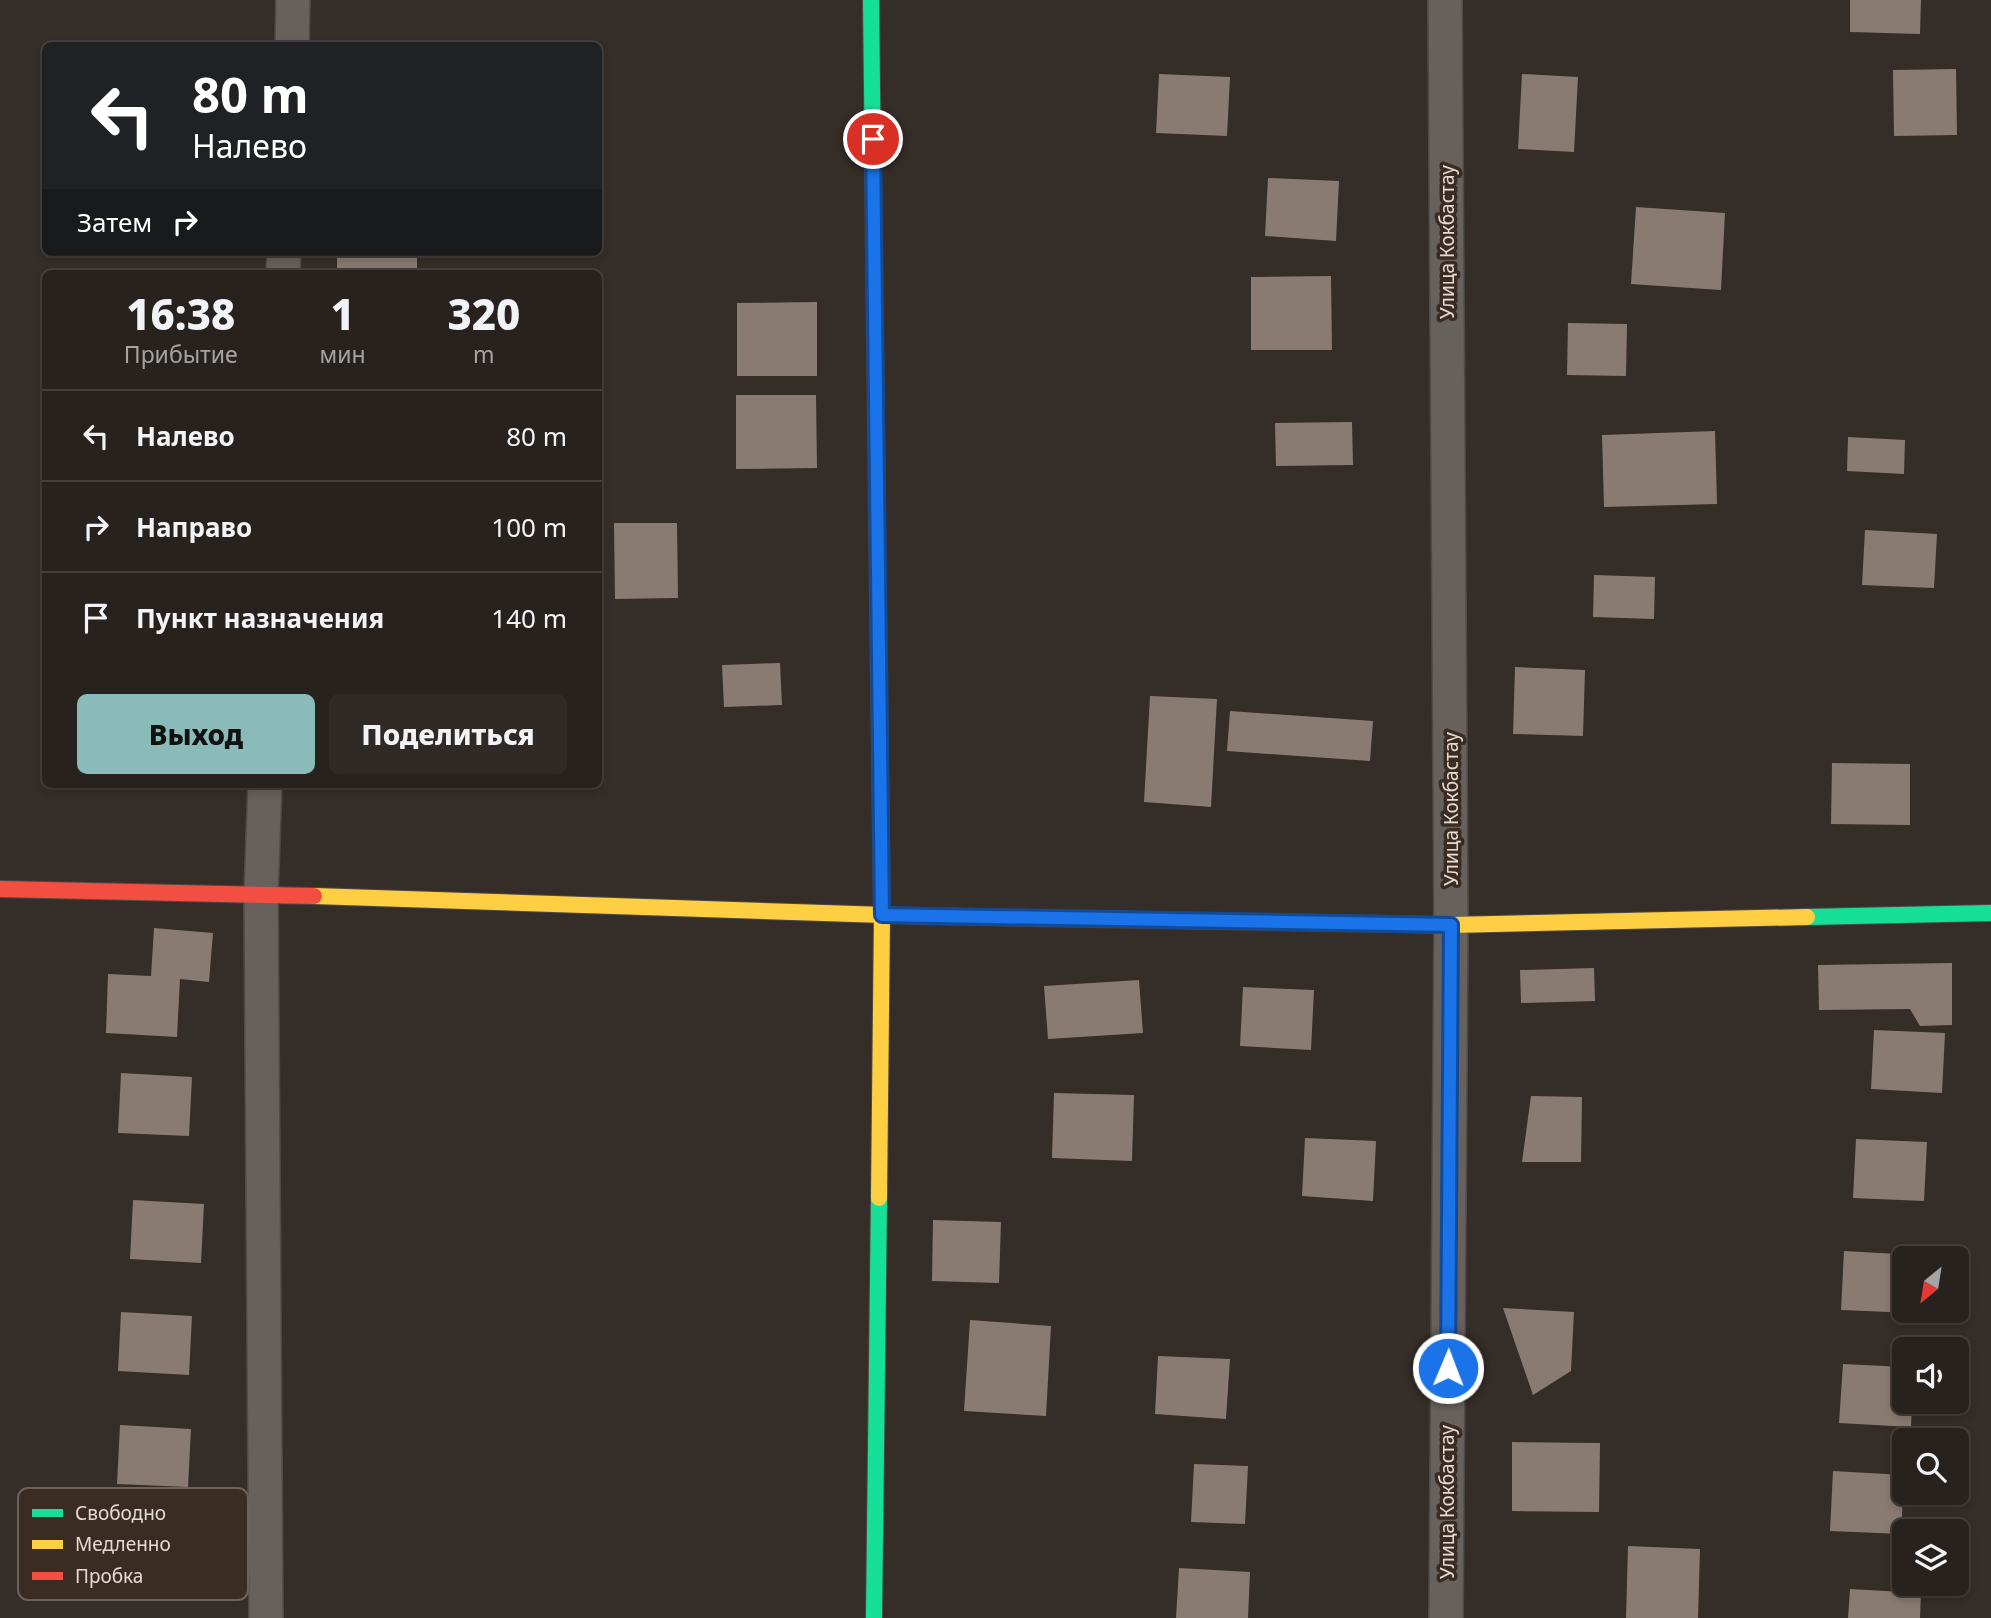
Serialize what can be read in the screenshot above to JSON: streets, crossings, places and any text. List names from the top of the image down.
{
  "streets": {
    "street": ["Улица Кокбастау"]
  },
  "legend": ["Свободно", "Медленно", "Пробка"],
  "north": "bottom left",
  "page": {
    "turn": ["80 m", "Налево"],
    "then": "Затем",
    "eta": [
      "16:38",
      "Прибытие",
      "1",
      "мин",
      "320",
      "m"
    ],
    "list": [
      {
        "name": "Налево",
        "value": "80 m"
      },
      {
        "name": "Направо",
        "value": "100 m"
      },
      {
        "name": "Пункт назначения",
        "value": "140 m"
      }
    ],
    "buttons": ["Выход", "Поделиться"]
  }
}
